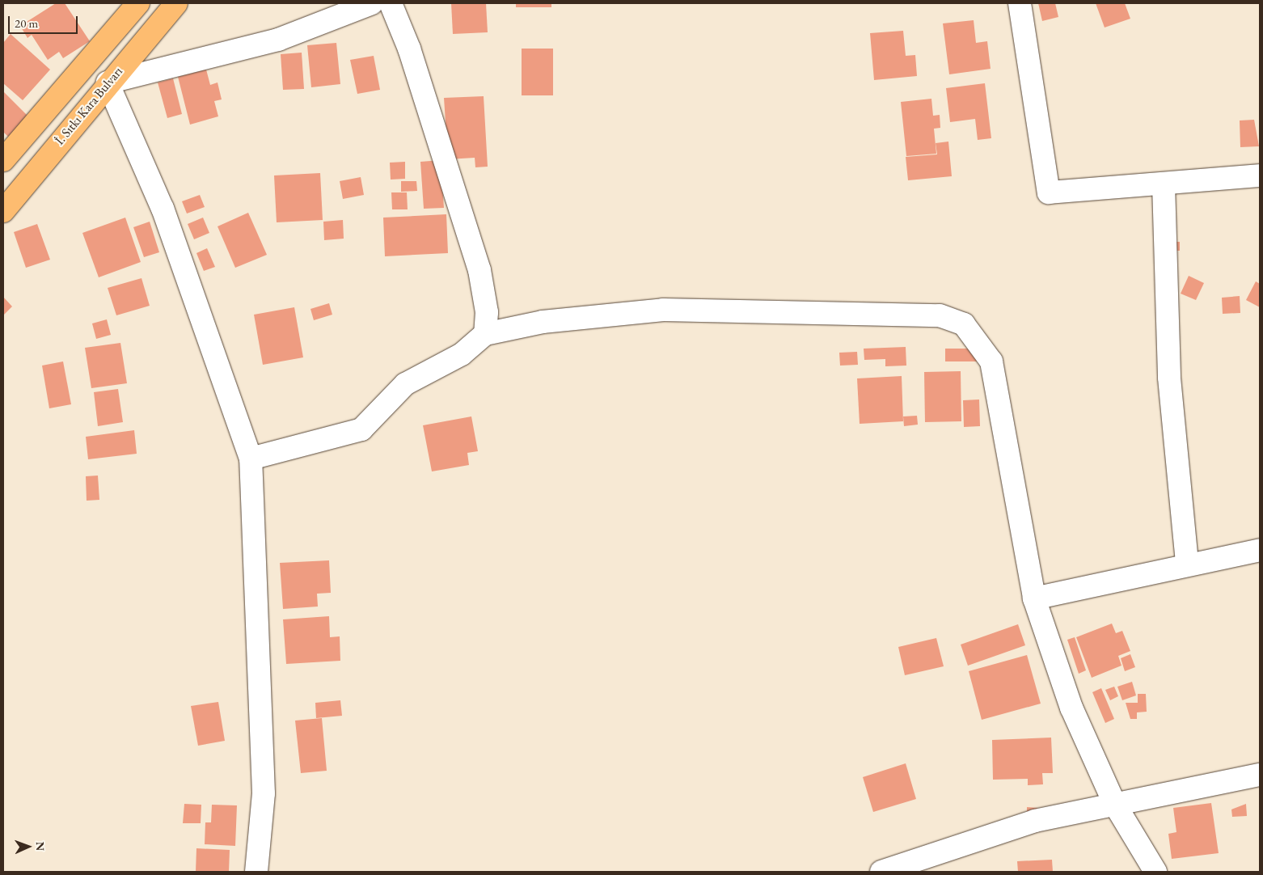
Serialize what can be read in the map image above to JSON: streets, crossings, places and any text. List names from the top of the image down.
{
  "streets": {
    "main road": ["İ. Sıtkı Kara Bulvarı"]
  },
  "scale_bar": "20 m",
  "north": "right"
}
